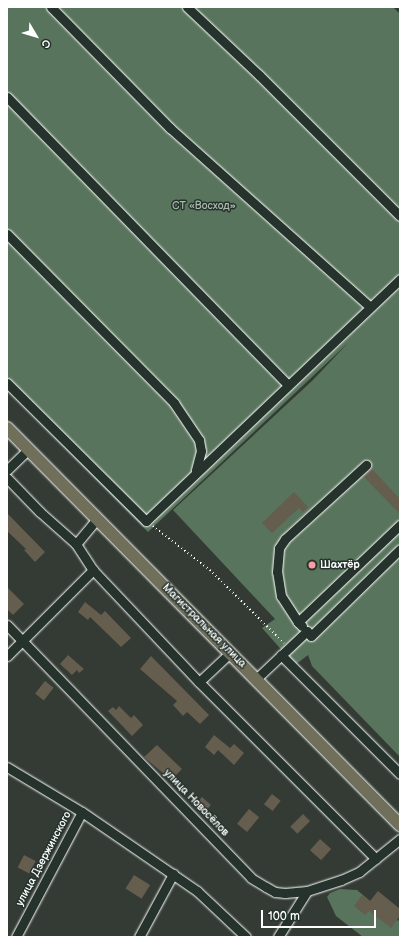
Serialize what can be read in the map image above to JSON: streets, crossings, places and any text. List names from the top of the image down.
{
  "streets": {
    "main road": ["Магистральная улица"],
    "street": ["улица Новосёлов", "улица Дзержинского"]
  },
  "parks": ["СТ «Восход»"],
  "places": ["Шахтёр"],
  "scale_bar": "100 m",
  "north": "bottom right"
}
